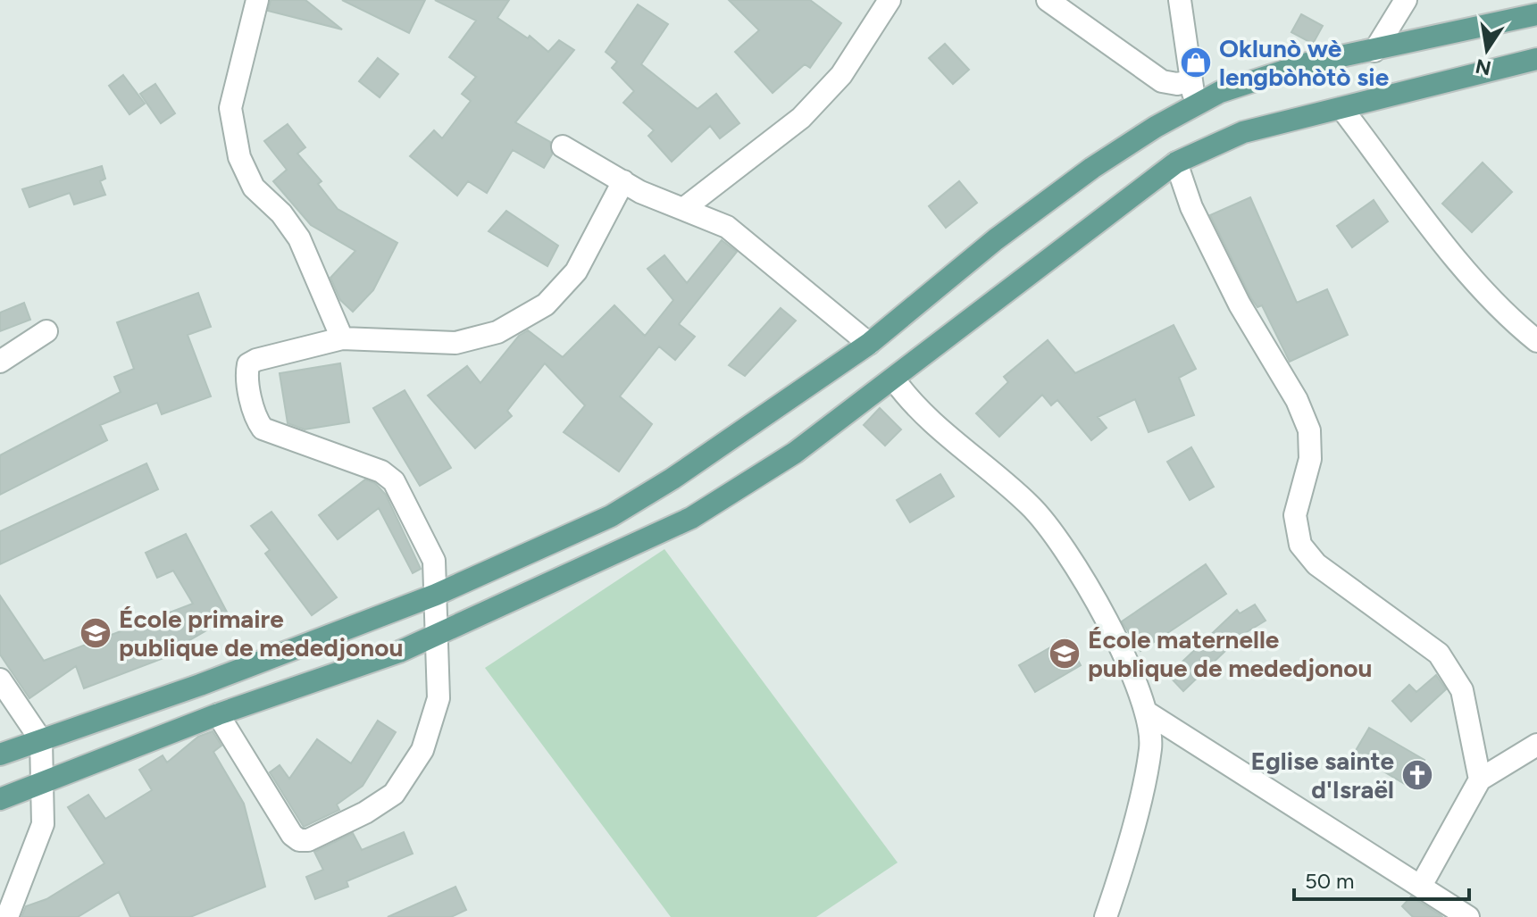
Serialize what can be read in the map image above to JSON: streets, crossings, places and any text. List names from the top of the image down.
{
  "places": {
    "shop": ["Oklunò wè lengbòhòtò sie"],
    "school or university": ["École primaire publique de mededjonou", "École maternelle publique de mededjonou"],
    "church": ["Eglise sainte d'Israël"]
  },
  "scale_bar": "50 m",
  "north": "bottom"
}
